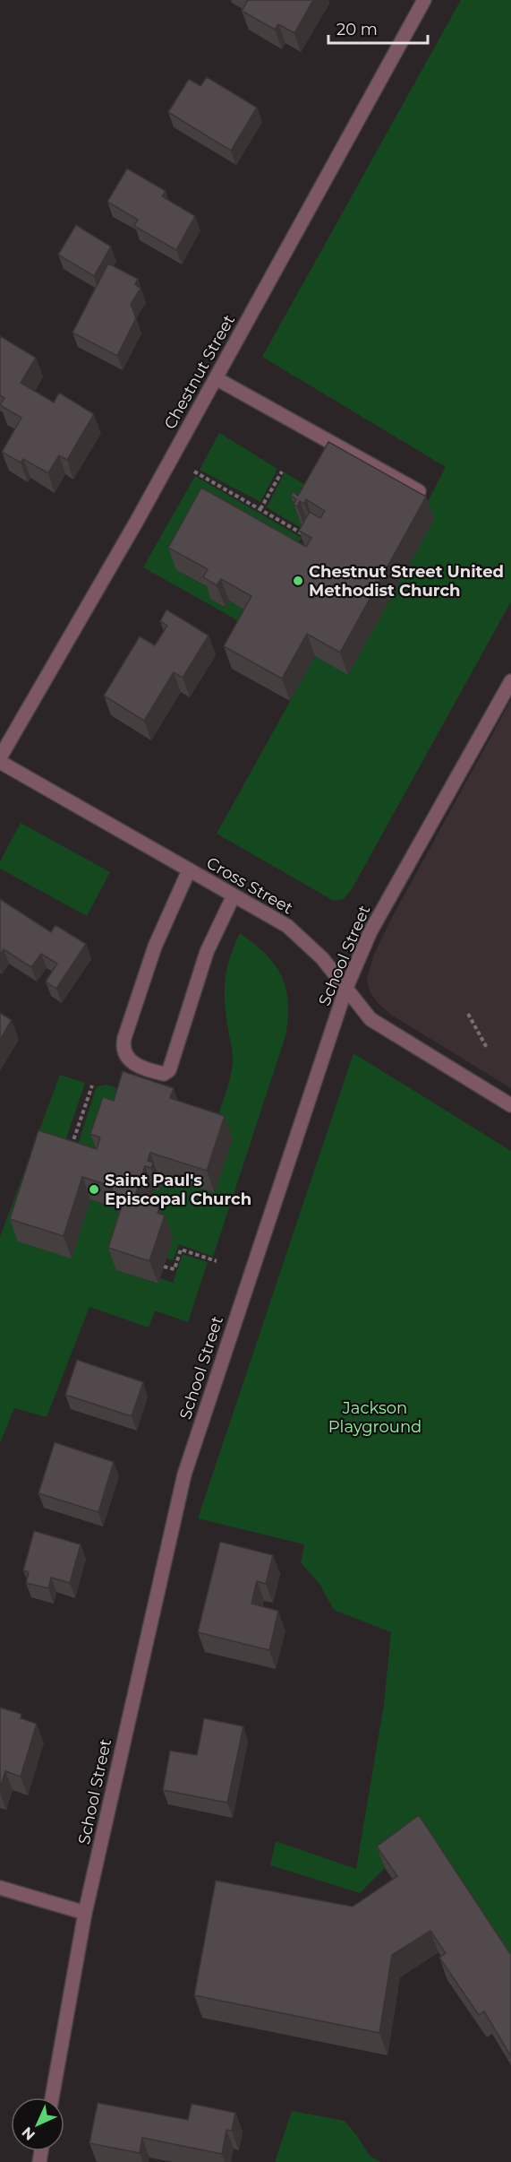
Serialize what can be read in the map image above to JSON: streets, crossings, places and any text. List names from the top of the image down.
{
  "streets": {
    "street": ["Chestnut Street", "Cross Street", "School Street"]
  },
  "crossings": [
    ["Cross Street", "School Street"]
  ],
  "parks": ["Jackson Playground"],
  "places": ["Chestnut Street United Methodist Church", "Saint Paul's Episcopal Church"],
  "scale_bar": "20 m",
  "north": "bottom left"
}
